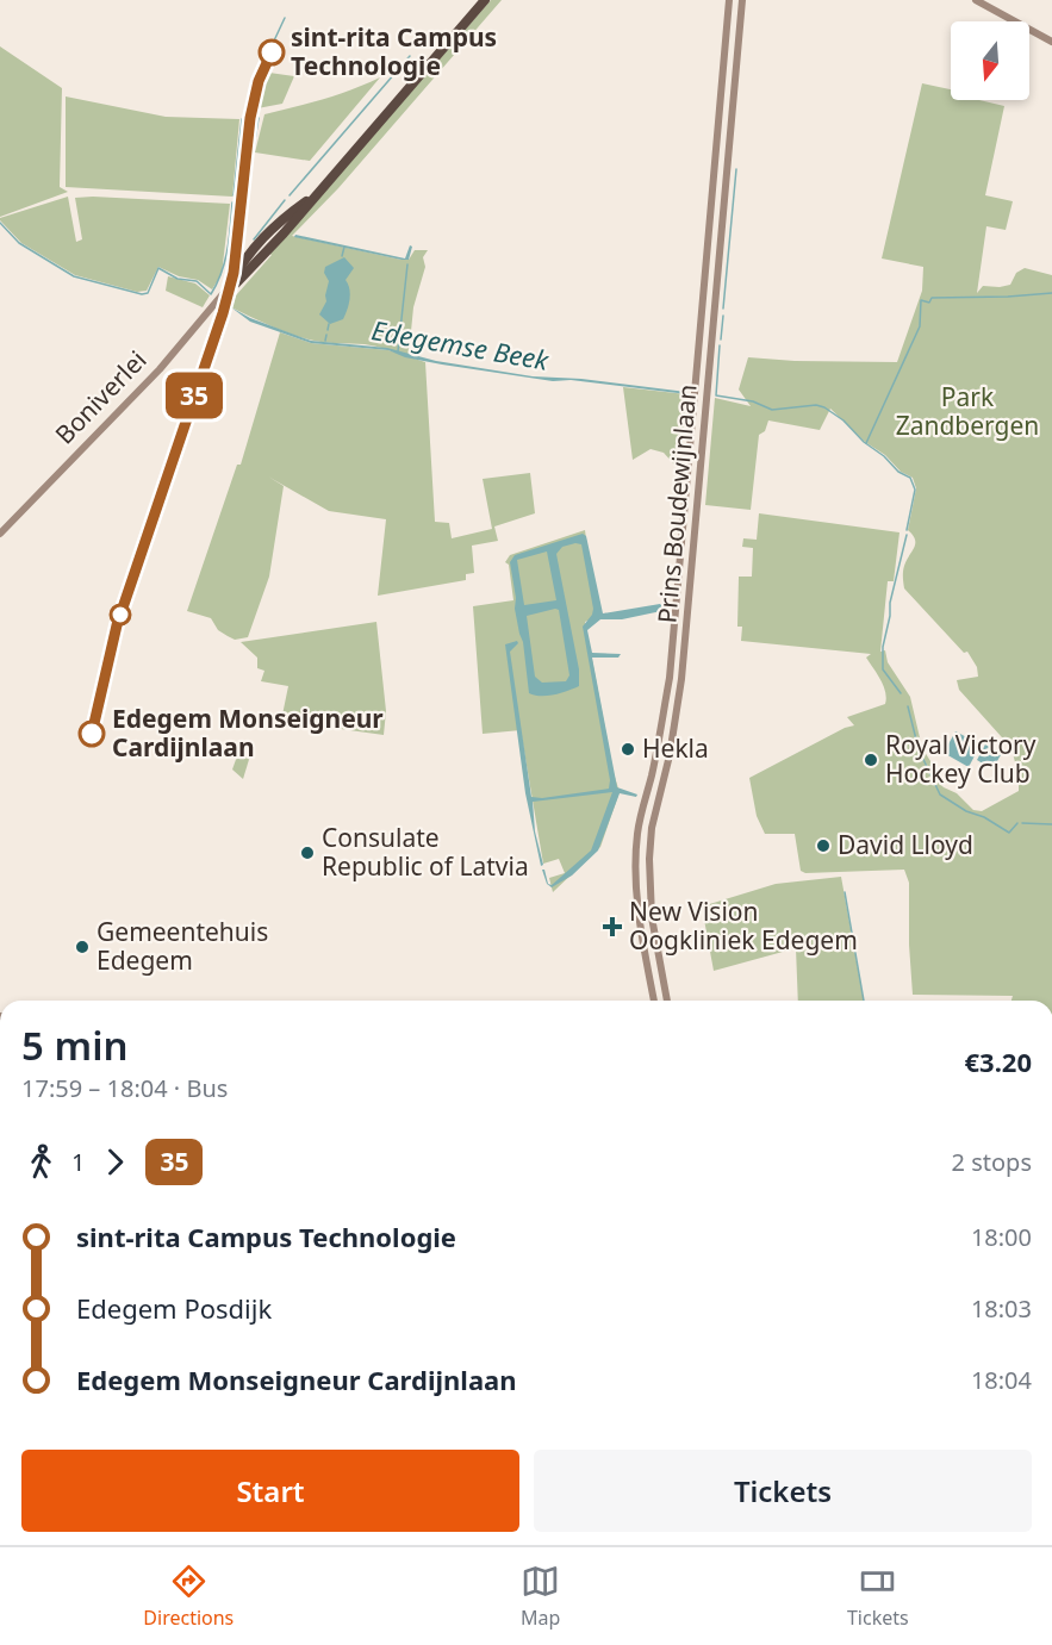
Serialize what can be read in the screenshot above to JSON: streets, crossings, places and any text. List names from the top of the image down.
{
  "streets": {
    "highway": ["Boniverlei"],
    "main road": ["Prins Boudewijnlaan"]
  },
  "water": ["Edegemse Beek"],
  "parks": ["Park Zandbergen"],
  "places": {
    "other": [
      "sint-rita Campus Technologie",
      "Edegem Monseigneur Cardijnlaan",
      "Hekla",
      "Royal Victory Hockey Club",
      "David Lloyd",
      "Consulate Republic of Latvia",
      "Gemeentehuis Edegem"
    ],
    "health": ["New Vision Oogkliniek Edegem"]
  },
  "lines": ["bus line 35"],
  "north": "bottom",
  "page": {
    "on_map": "35",
    "heading": ["5 min", "17:59 – 18:04 · Bus", "€3.20"],
    "legs": ["1", "35", "2 stops"],
    "list": [
      {
        "name": "sint-rita Campus Technologie",
        "value": "18:00"
      },
      {
        "name": "Edegem Posdijk",
        "value": "18:03"
      },
      {
        "name": "Edegem Monseigneur Cardijnlaan",
        "value": "18:04"
      }
    ],
    "buttons": ["Start", "Tickets"],
    "tabs": ["Directions", "Map", "Tickets"]
  }
}
